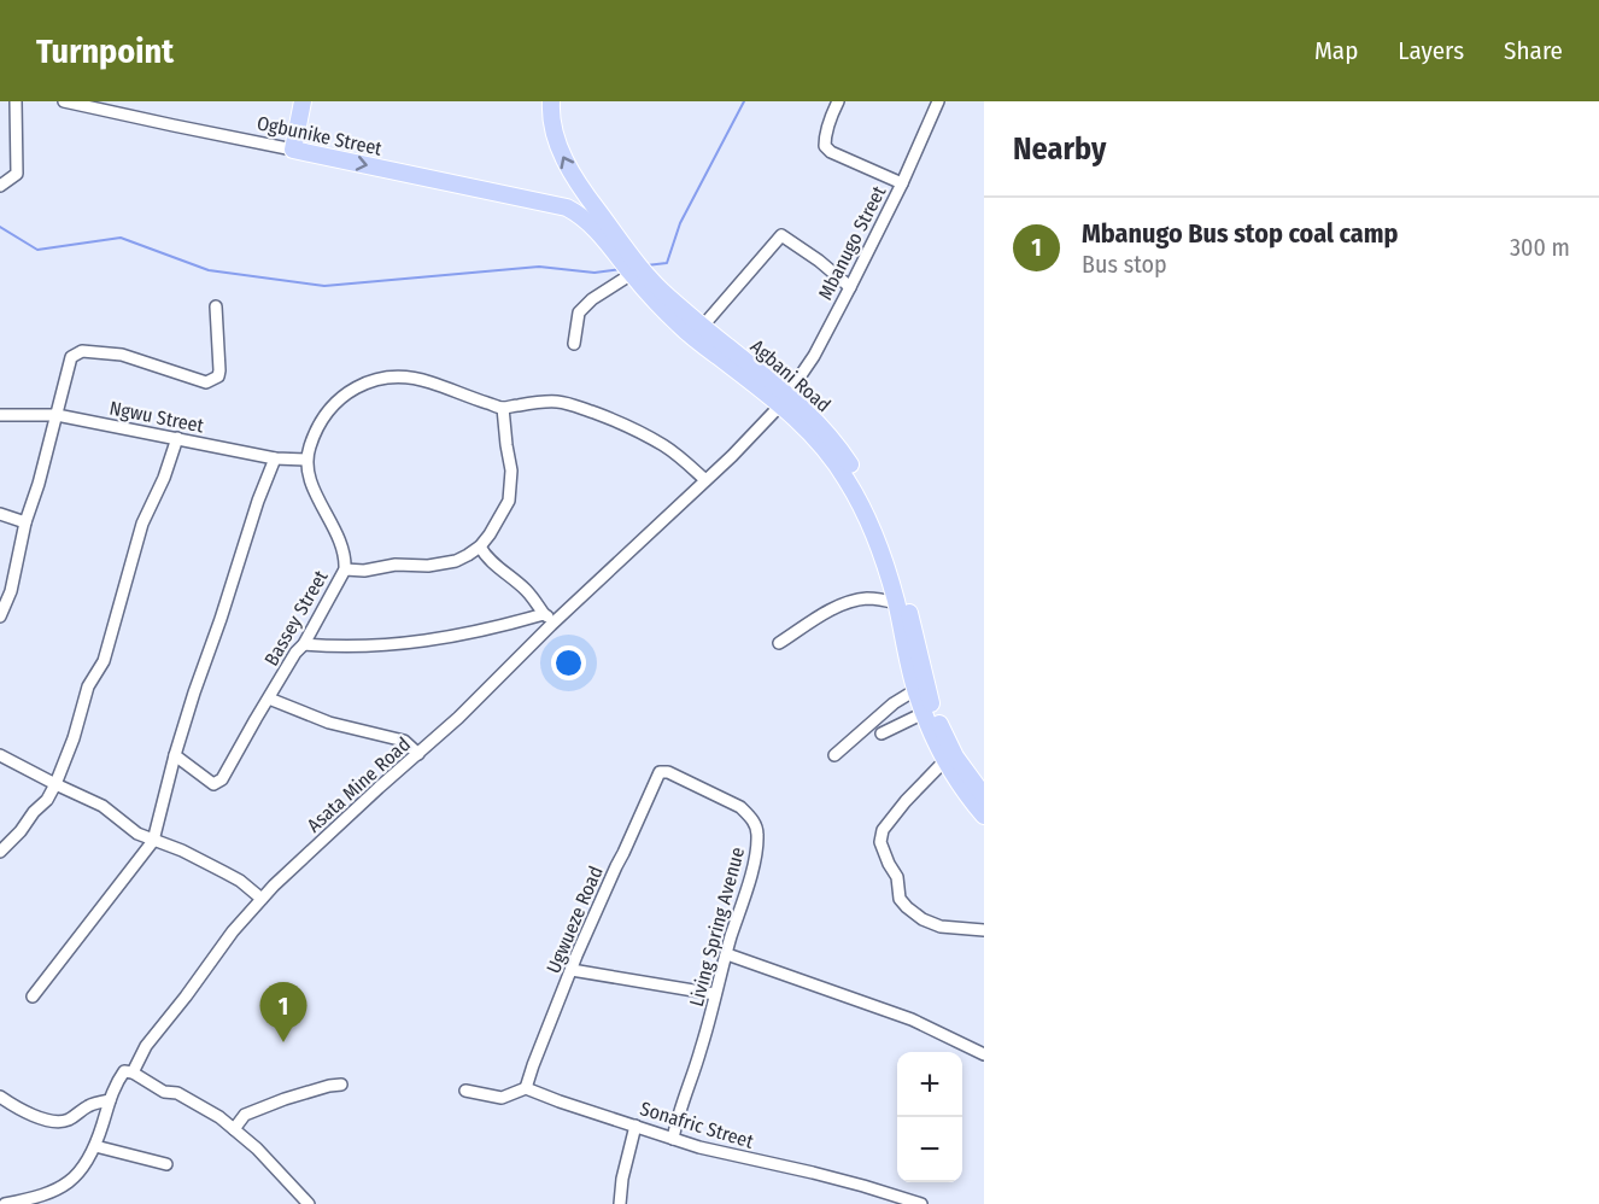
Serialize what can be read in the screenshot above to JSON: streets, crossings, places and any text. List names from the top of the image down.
{
  "streets": {
    "main road": ["Ogbunike Street", "Agbani Road"],
    "street": [
      "Mbanugo Street",
      "Ngwu Street",
      "Bassey Street",
      "Asata Mine Road",
      "Ugwueze Road",
      "Living Spring Avenue",
      "Sonafric Street"
    ]
  },
  "crossings": [
    ["Ogbunike Street", "Agbani Road"],
    ["Mbanugo Street", "Agbani Road"],
    ["Mbanugo Street", "Asata Mine Road"],
    ["Agbani Road", "Asata Mine Road"],
    ["Ngwu Street", "Bassey Street"],
    ["Ugwueze Road", "Living Spring Avenue"],
    ["Ugwueze Road", "Sonafric Street"],
    ["Living Spring Avenue", "Sonafric Street"]
  ],
  "one_way": ["Ogbunike Street"],
  "page": {
    "header": "Turnpoint",
    "nav": ["Map", "Layers", "Share"],
    "heading": "Nearby",
    "list": [
      {
        "mark": "1",
        "name": "Mbanugo Bus stop coal camp",
        "note": "Bus stop",
        "value": "300 m"
      }
    ],
    "pins": "1",
    "map_buttons": ["+", "−"]
  }
}
